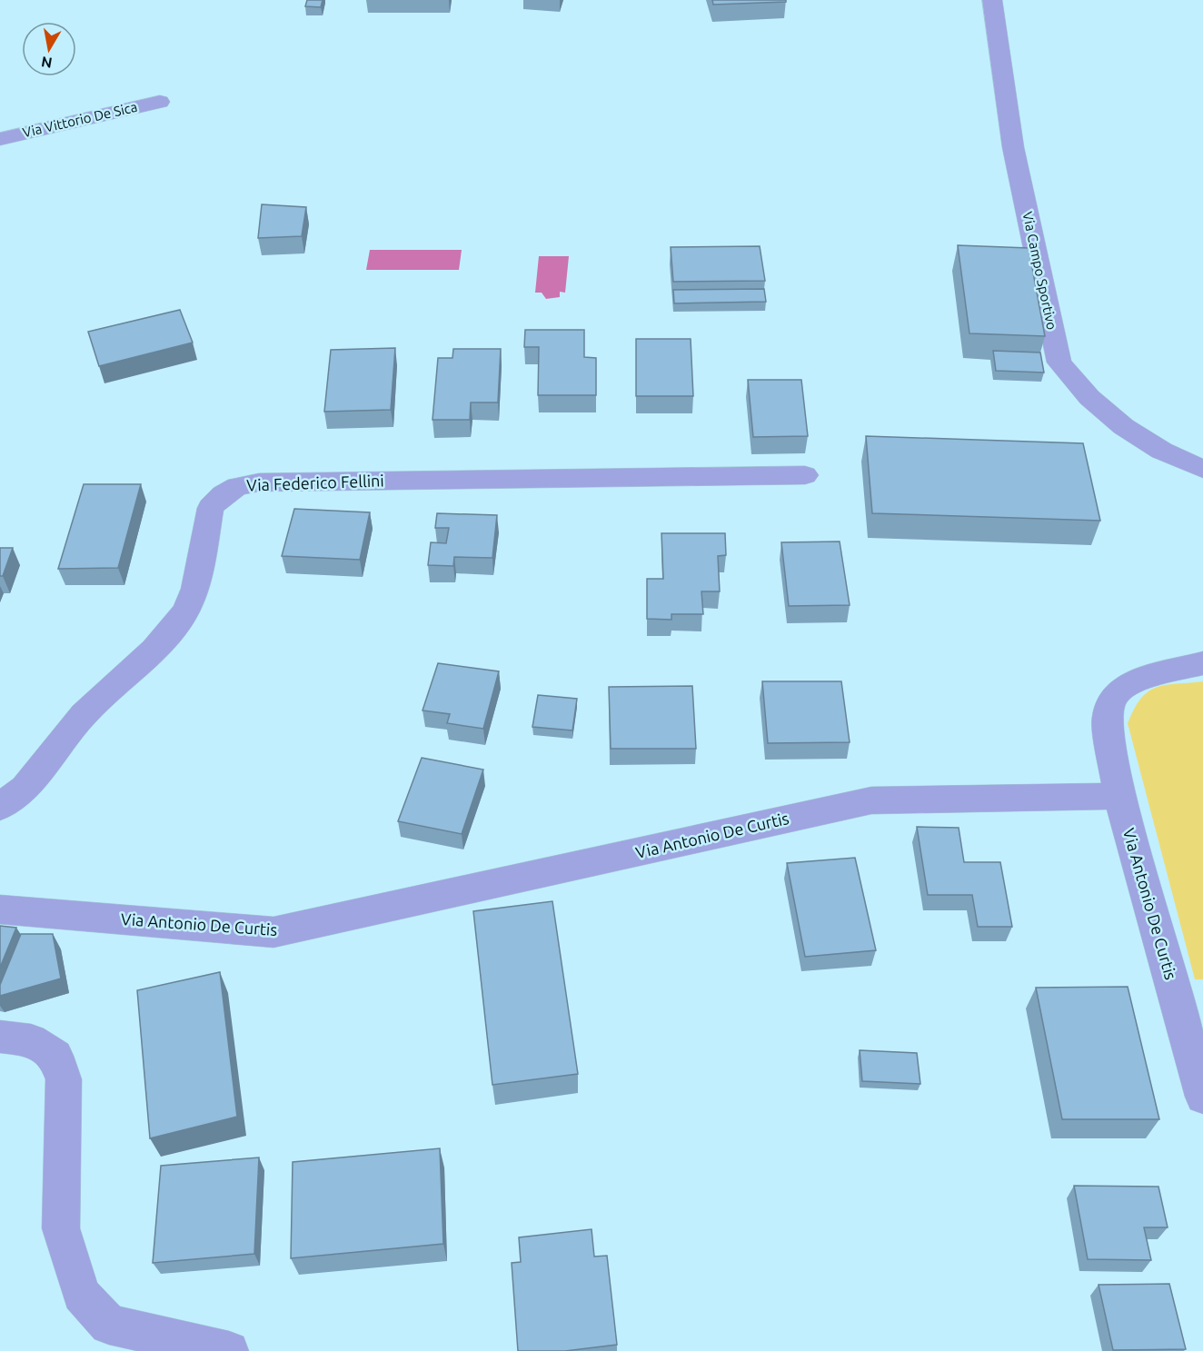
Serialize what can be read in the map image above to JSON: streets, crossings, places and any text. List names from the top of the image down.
{
  "streets": {
    "street": [
      "Via Vittorio De Sica",
      "Via Campo Sportivo",
      "Via Federico Fellini",
      "Via Antonio De Curtis"
    ]
  },
  "north": "bottom"
}
